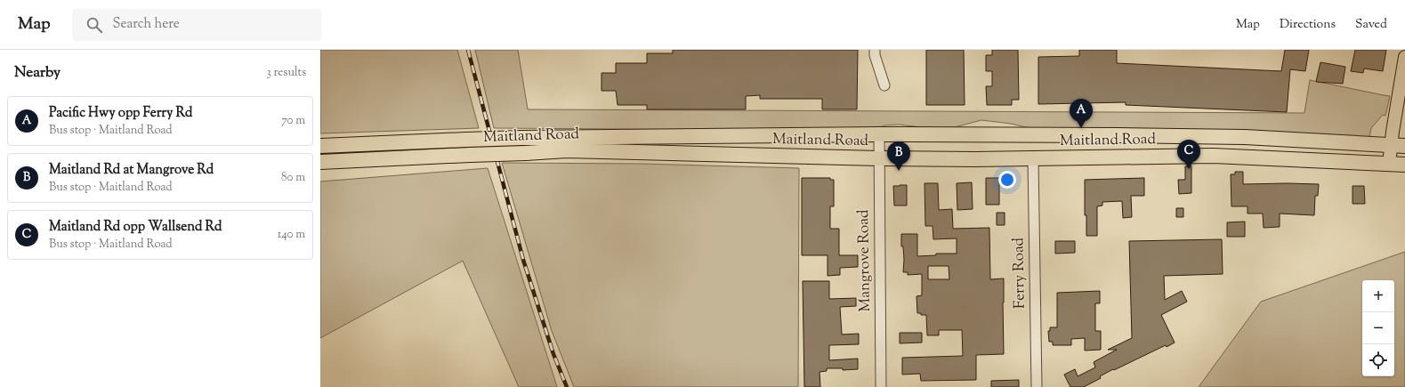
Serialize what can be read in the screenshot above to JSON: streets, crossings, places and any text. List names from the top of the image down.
{
  "streets": {
    "highway": ["Maitland Road"],
    "street": ["Mangrove Road", "Ferry Road"]
  },
  "crossings": [
    ["Maitland Road", "Mangrove Road"],
    ["Maitland Road", "Ferry Road"]
  ],
  "page": {
    "header": "Map",
    "search": "Search here",
    "nav": ["Map", "Directions", "Saved"],
    "heading": ["Nearby", "3 results"],
    "list": [
      {
        "mark": "A",
        "name": "Pacific Hwy opp Ferry Rd",
        "note": "Bus stop · Maitland Road",
        "value": "70 m"
      },
      {
        "mark": "B",
        "name": "Maitland Rd at Mangrove Rd",
        "note": "Bus stop · Maitland Road",
        "value": "80 m"
      },
      {
        "mark": "C",
        "name": "Maitland Rd opp Wallsend Rd",
        "note": "Bus stop · Maitland Road",
        "value": "140 m"
      }
    ],
    "pins": ["A", "C", "B"],
    "map_buttons": ["+", "−"]
  }
}
